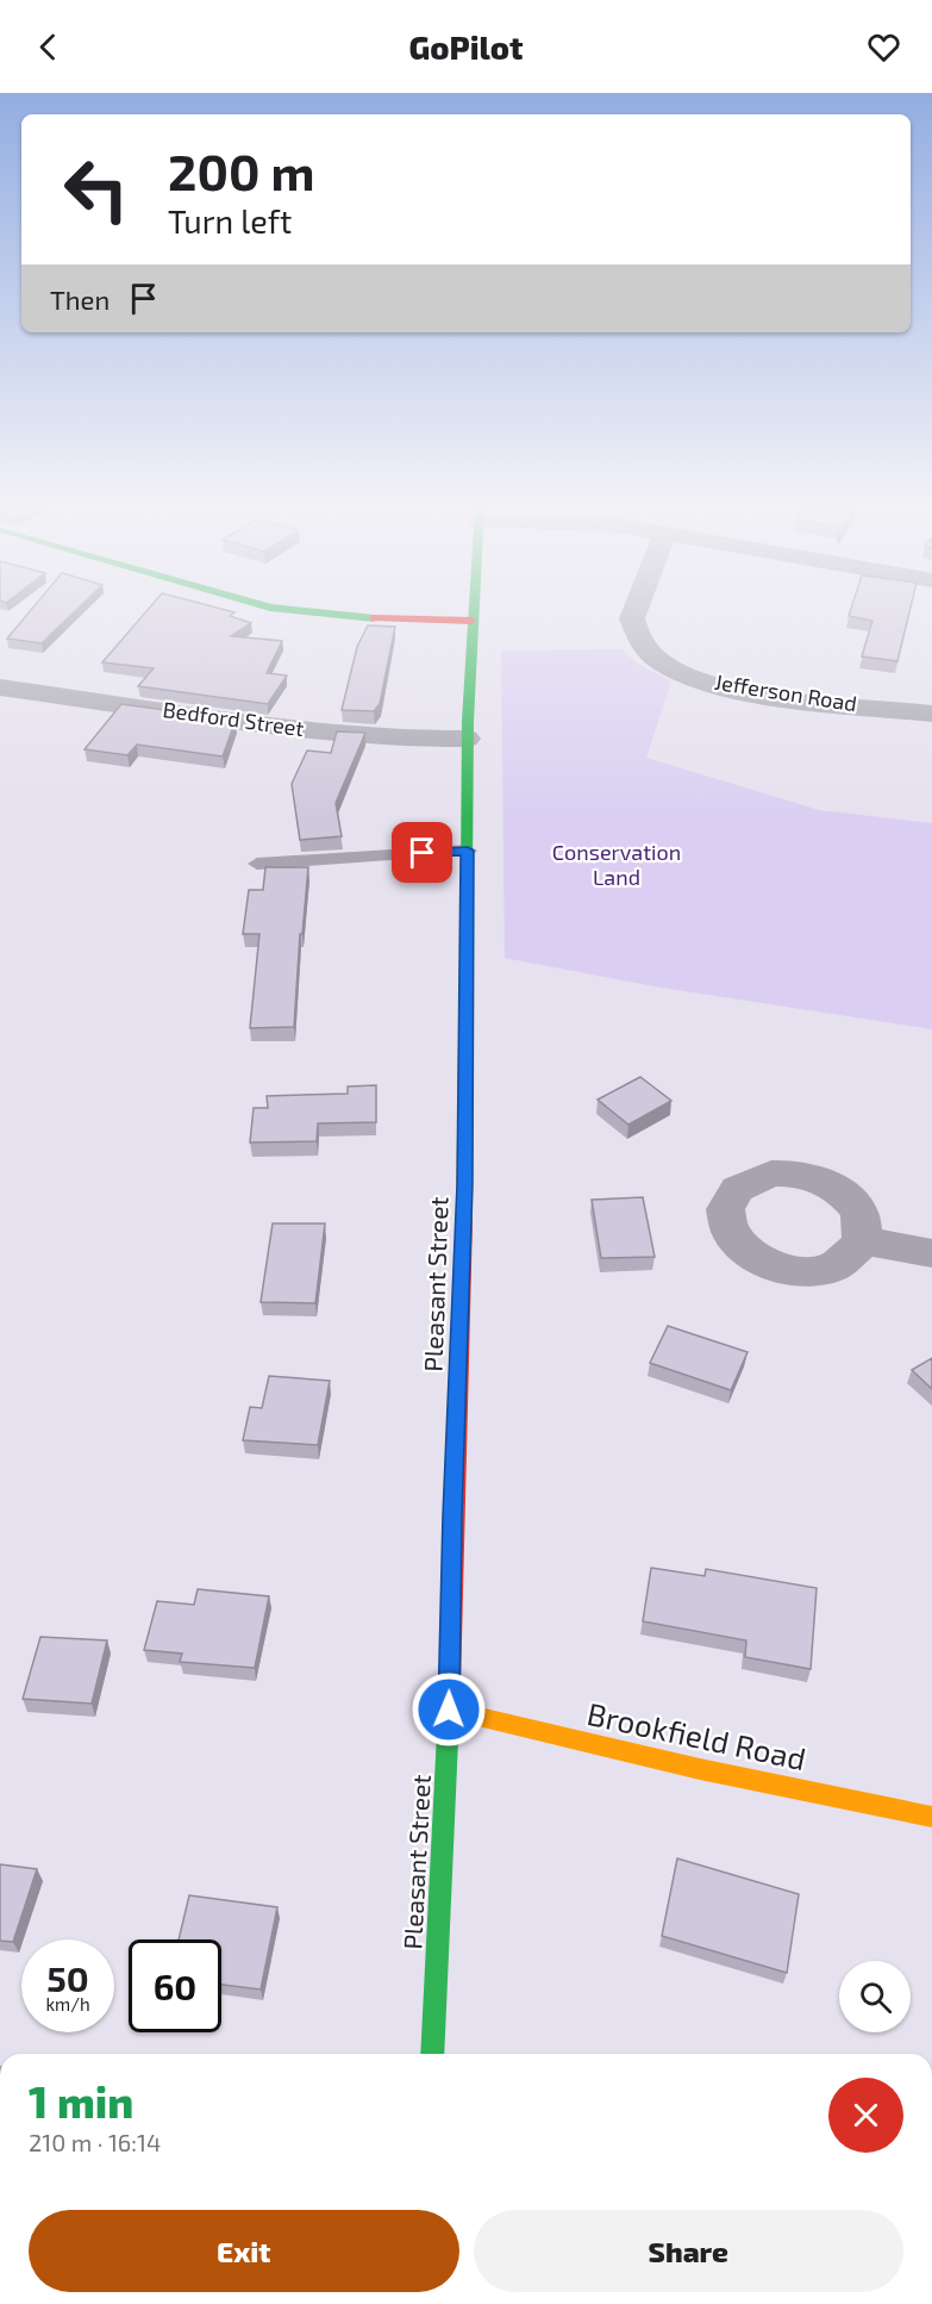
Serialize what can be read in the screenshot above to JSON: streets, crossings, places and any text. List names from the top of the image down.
{
  "streets": {
    "main road": ["Pleasant Street", "Brookfield Road"],
    "street": ["Jefferson Road", "Bedford Street"]
  },
  "crossings": [
    ["Bedford Street", "Pleasant Street"],
    ["Pleasant Street", "Brookfield Road"]
  ],
  "parks": ["Conservation Land"],
  "page": {
    "header": "GoPilot",
    "turn": ["200 m", "Turn left"],
    "then": "Then",
    "speed": "50 km/h",
    "limit": "60",
    "heading": ["1 min", "210 m · 16:14"],
    "buttons": ["Exit", "Share"]
  }
}
